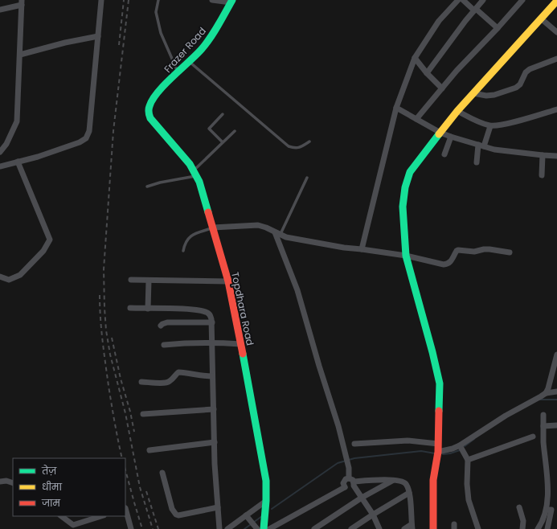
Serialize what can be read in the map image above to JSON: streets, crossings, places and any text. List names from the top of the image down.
{
  "streets": {
    "street": ["Frazer Road", "Topdhara Road"]
  },
  "crossings": [
    ["Frazer Road", "Topdhara Road"]
  ],
  "legend": ["तेज़", "धीमा", "जाम"]
}
